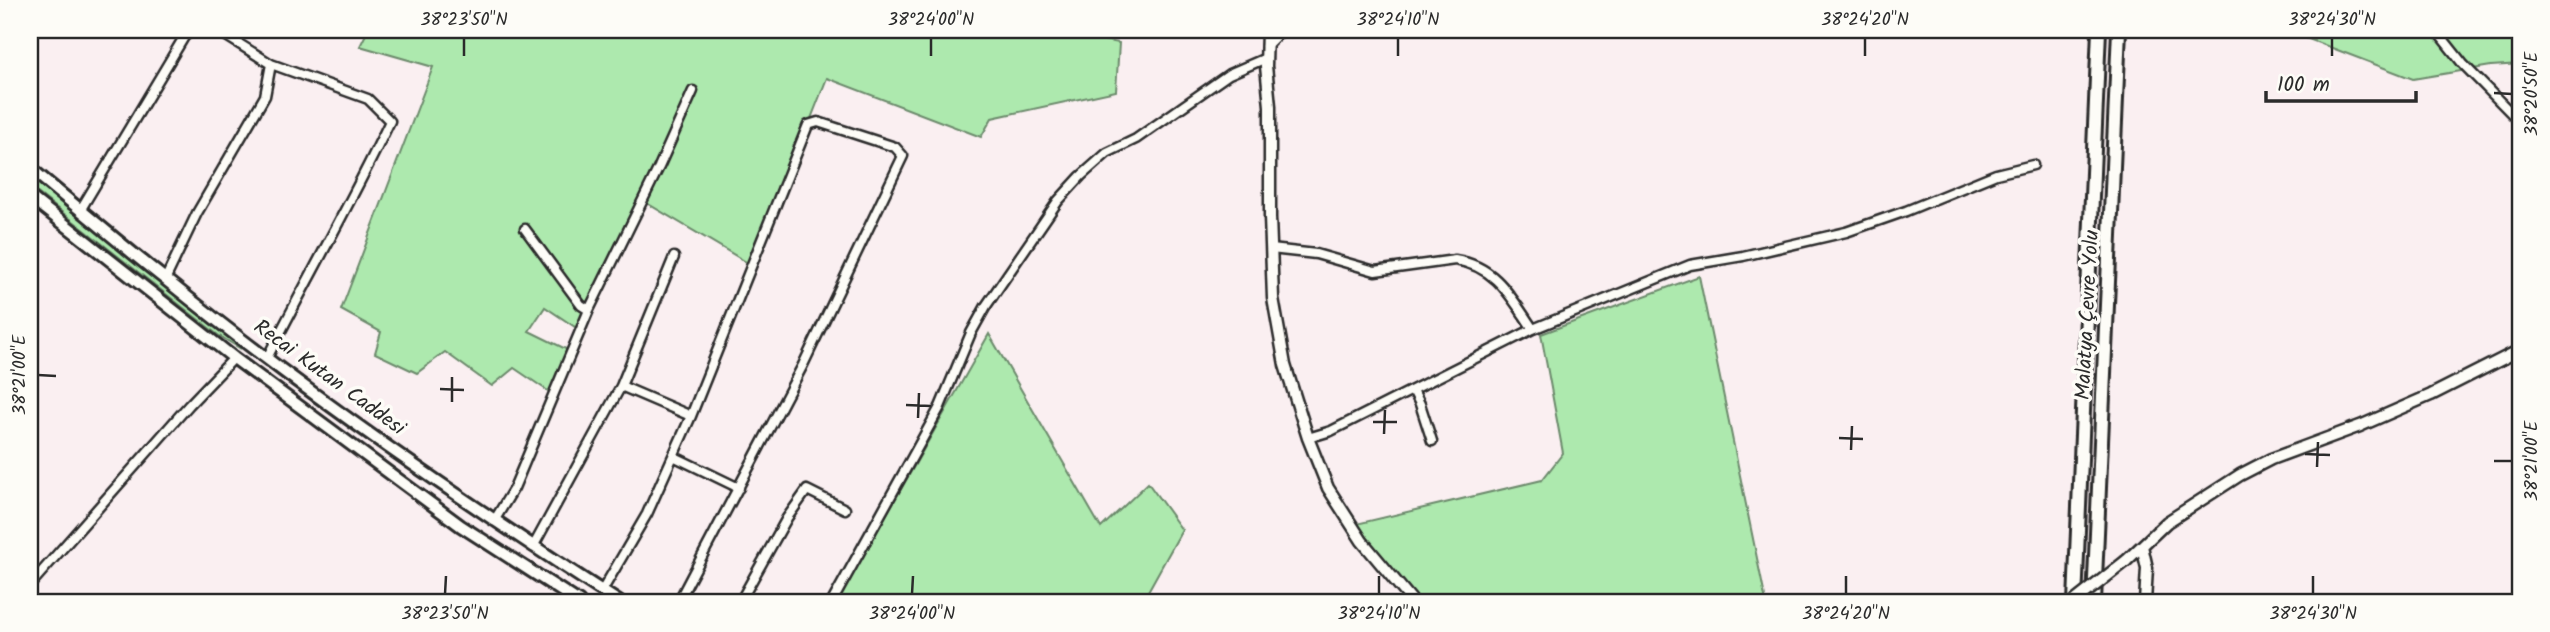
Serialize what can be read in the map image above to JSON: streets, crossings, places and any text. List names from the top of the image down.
{
  "streets": {
    "highway": ["Malatya Çevre Yolu"],
    "main road": ["Recai Kutan Caddesi"]
  },
  "scale_bar": "100 m",
  "coordinates": [
    "38°23'50\"N",
    "38°24'00\"N",
    "38°24'10\"N",
    "38°24'20\"N",
    "38°24'30\"N",
    "38°20'50\"E",
    "38°21'00\"E"
  ]
}
